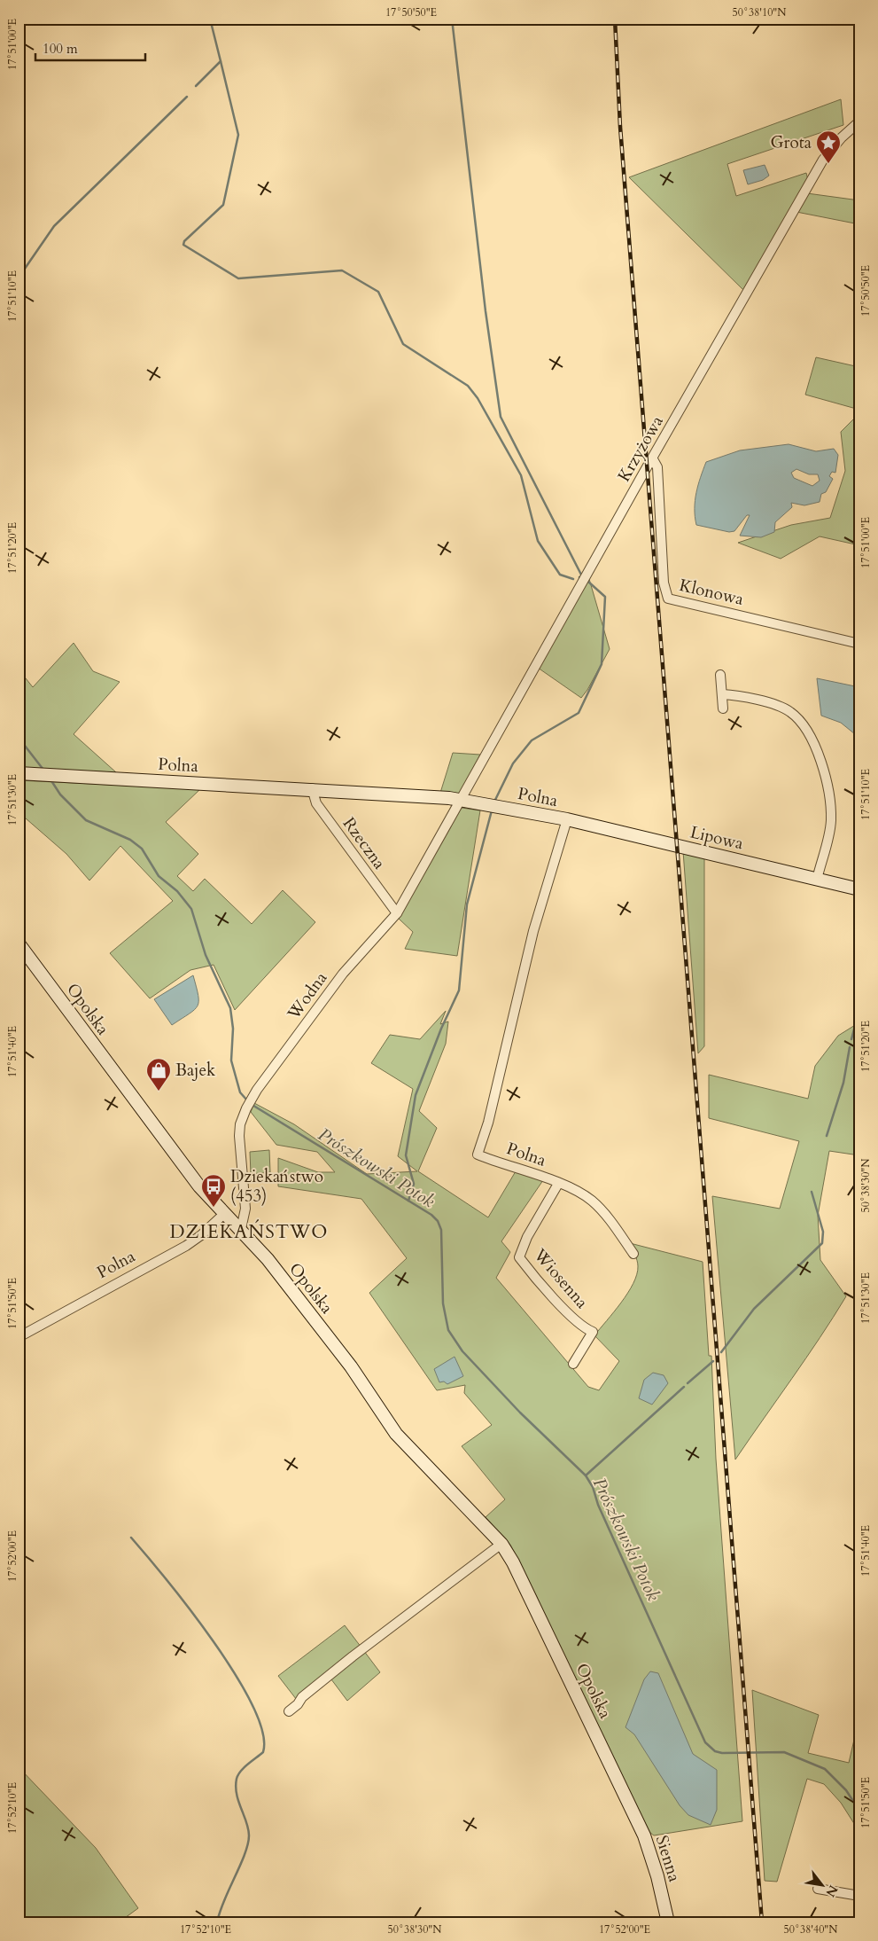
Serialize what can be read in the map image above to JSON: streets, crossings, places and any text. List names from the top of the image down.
{
  "streets": {
    "street": [
      "Krzyżowa",
      "Klonowa",
      "Polna",
      "Lipowa",
      "Rzeczna",
      "Wodna",
      "Opolska",
      "Wiosenna",
      "Sienna"
    ]
  },
  "crossings": [
    ["Krzyżowa", "Klonowa"],
    ["Krzyżowa", "Polna"],
    ["Krzyżowa", "Wodna"],
    ["Polna", "Lipowa"],
    ["Polna", "Rzeczna"],
    ["Polna", "Wodna"],
    ["Polna", "Opolska"],
    ["Polna", "Wiosenna"],
    ["Rzeczna", "Wodna"],
    ["Wodna", "Opolska"],
    ["Opolska", "Sienna"]
  ],
  "districts": ["DZIEKAŃSTWO"],
  "water": ["Prószkowski Potok"],
  "places": {
    "place": ["Grota"],
    "shop": ["Bajek"],
    "bus stop": ["Dziekaństwo (453)"]
  },
  "scale_bar": "100 m",
  "north": "bottom right",
  "coordinates": [
    "17°50'50\"E",
    "50°38'10\"N",
    "17°51'00\"E",
    "17°51'10\"E",
    "17°51'20\"E",
    "17°51'30\"E",
    "17°51'40\"E",
    "50°38'30\"N",
    "17°51'50\"E",
    "17°52'00\"E",
    "17°52'10\"E",
    "50°38'40\"N"
  ]
}
